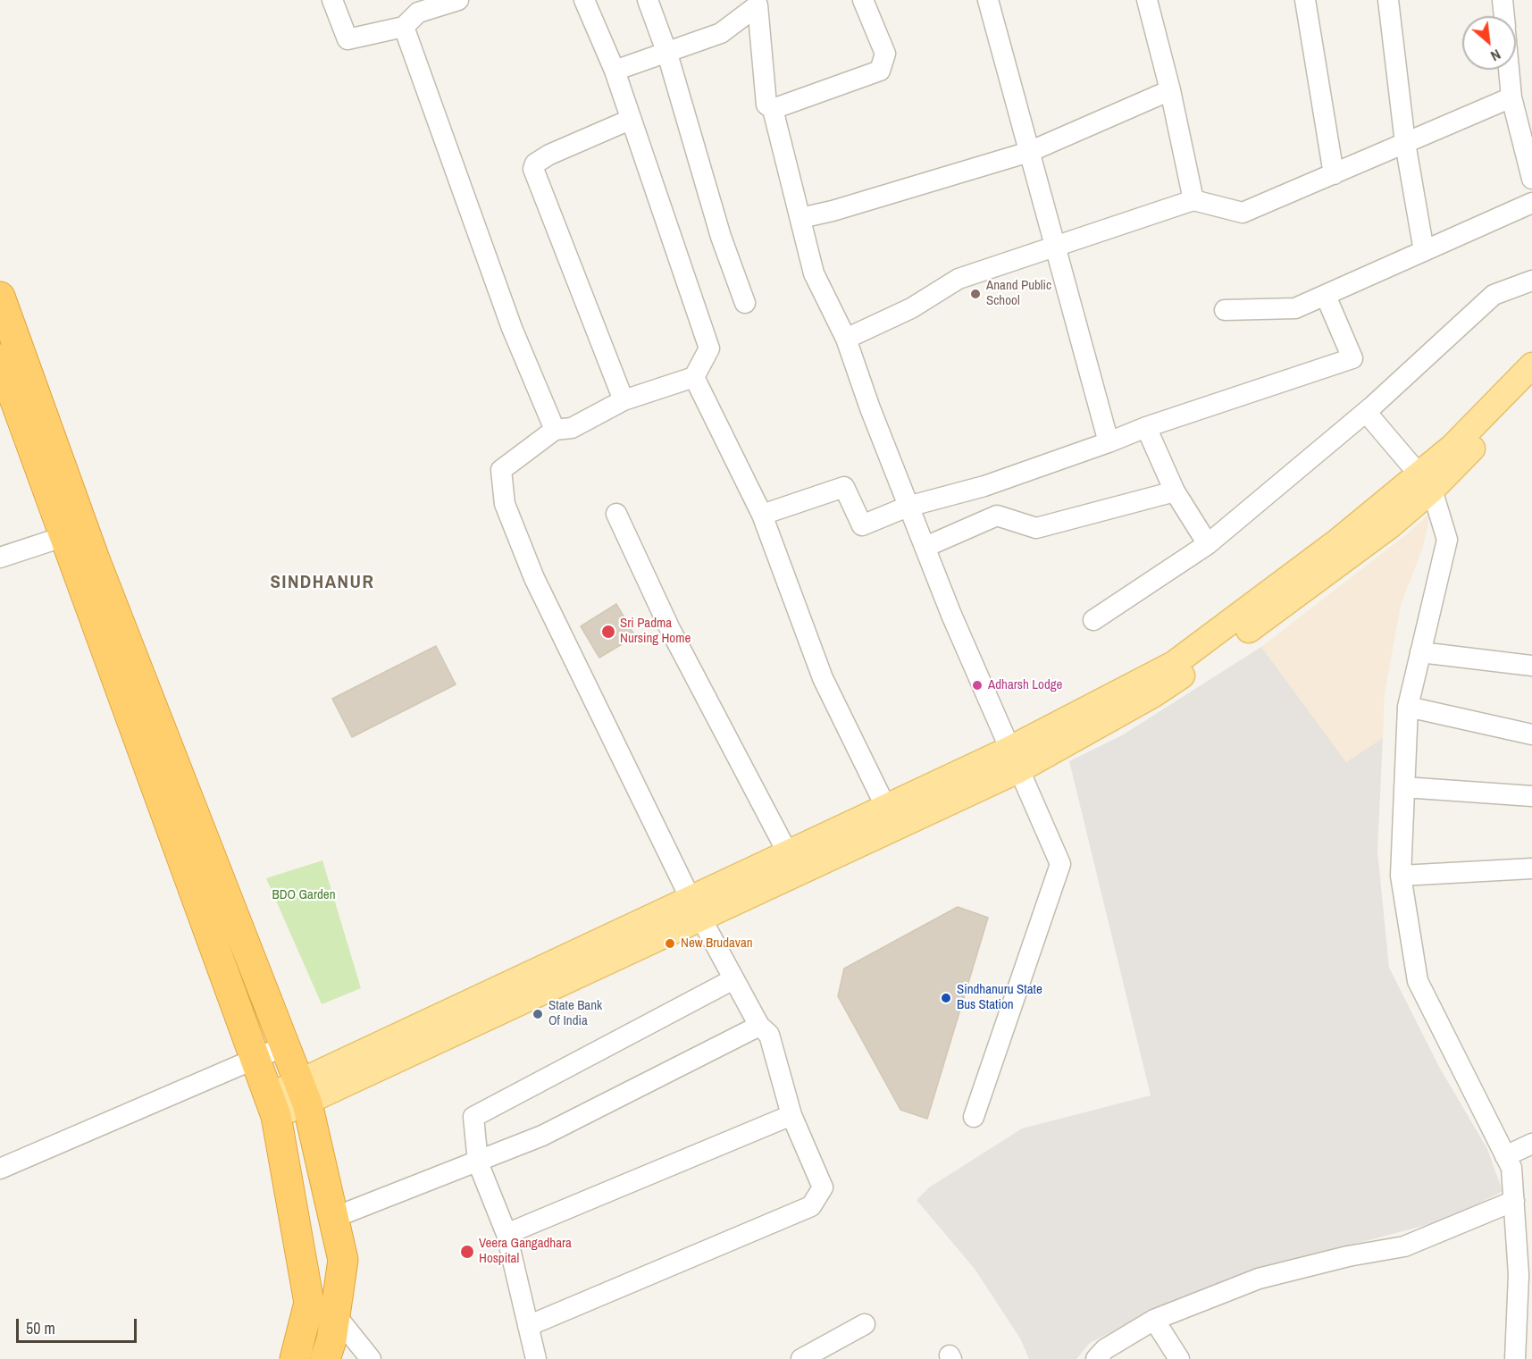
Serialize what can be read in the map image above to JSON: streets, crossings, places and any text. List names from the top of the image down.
{
  "districts": ["SINDHANUR"],
  "parks": ["BDO Garden"],
  "places": [
    "Anand Public School",
    "Sri Padma Nursing Home",
    "Adharsh Lodge",
    "New Brudavan",
    "Sindhanuru State Bus Station",
    "State Bank Of India",
    "Veera Gangadhara Hospital"
  ],
  "scale_bar": "50 m",
  "north": "bottom right"
}
